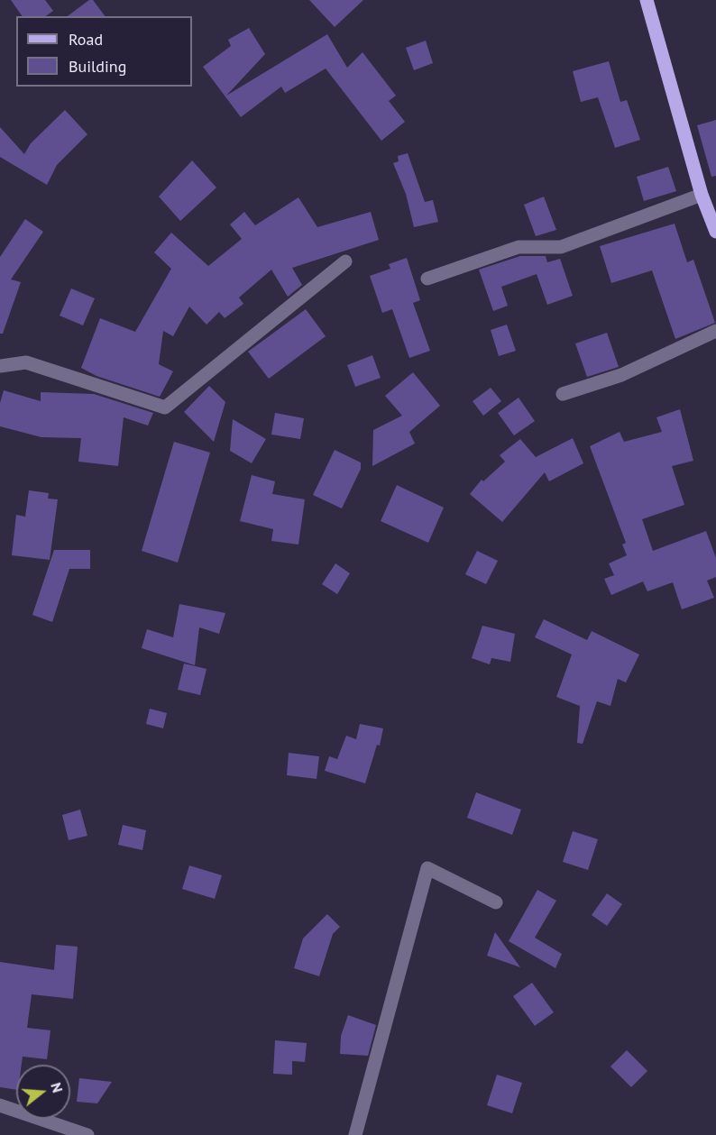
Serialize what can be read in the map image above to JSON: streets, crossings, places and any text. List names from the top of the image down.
{
  "legend": ["Road", "Building"],
  "north": "right"
}
